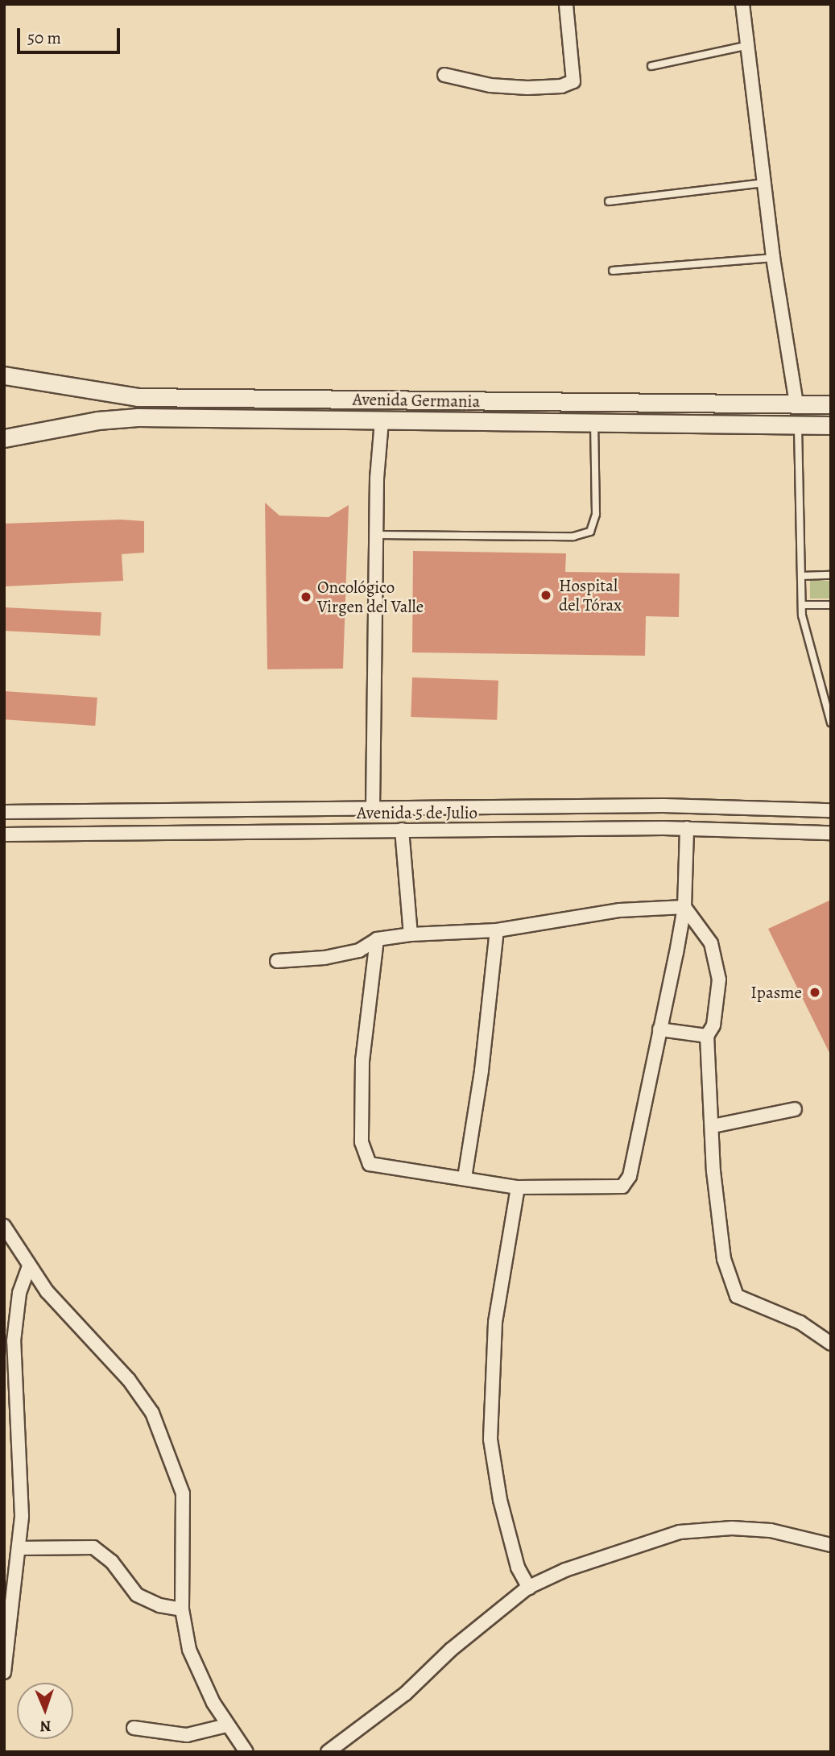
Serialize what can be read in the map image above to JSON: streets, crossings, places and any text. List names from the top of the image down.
{
  "streets": {
    "street": ["Avenida Germania", "Avenida 5 de Julio"]
  },
  "places": ["Hospital del Tórax", "Oncológico Virgen del Valle", "Ipasme"],
  "scale_bar": "50 m",
  "north": "bottom"
}
